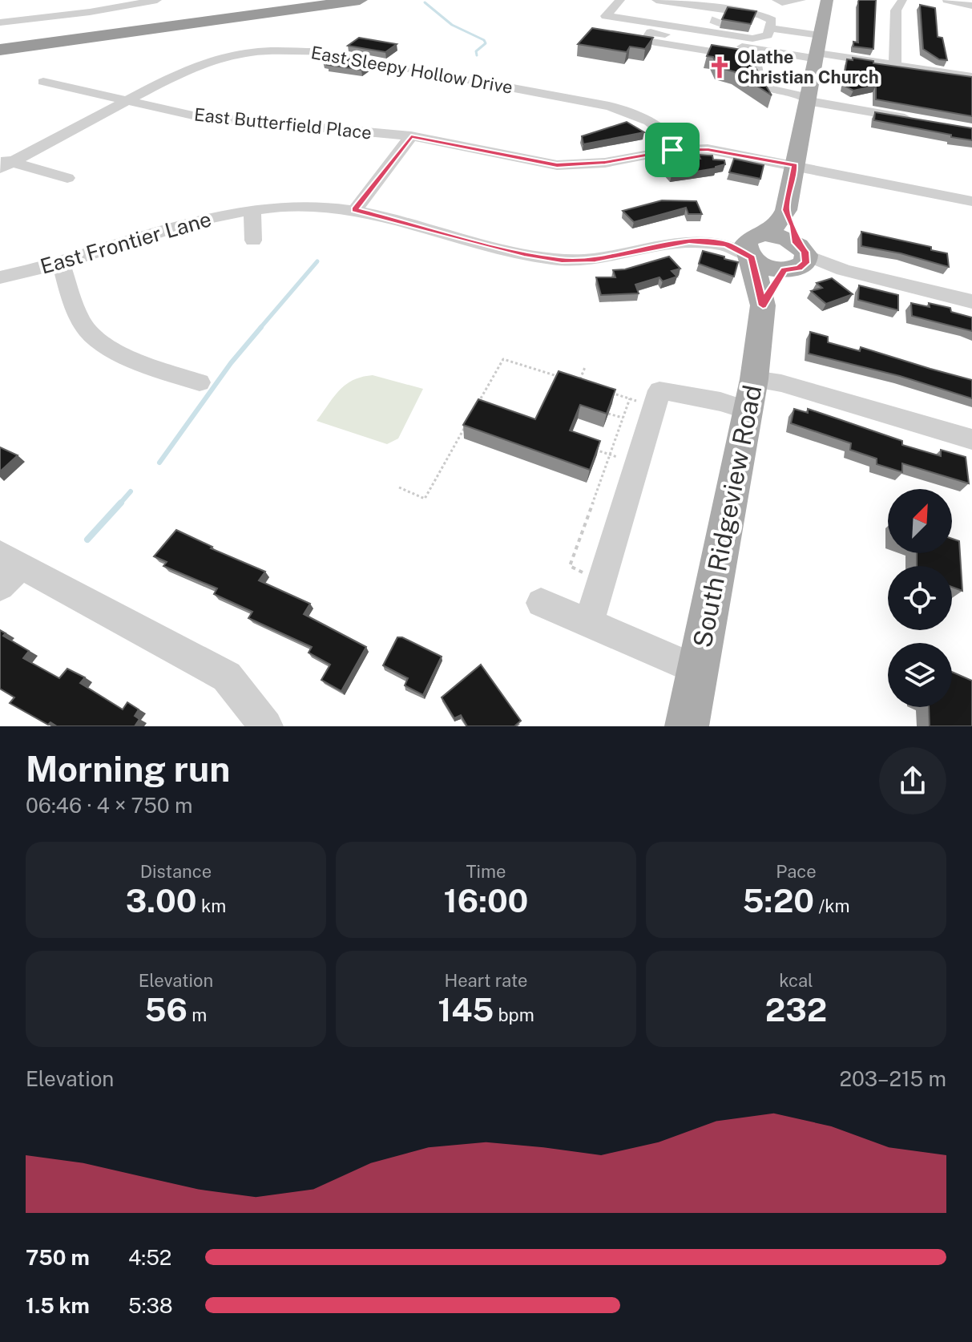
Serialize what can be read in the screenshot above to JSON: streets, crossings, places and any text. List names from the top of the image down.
{
  "streets": {
    "main road": ["South Ridgeview Road"],
    "street": ["East Sleepy Hollow Drive", "East Butterfield Place", "East Frontier Lane"]
  },
  "crossings": [
    ["East Sleepy Hollow Drive", "East Butterfield Place"]
  ],
  "places": {
    "church": ["Olathe Christian Church"]
  },
  "north": "top right",
  "page": {
    "heading": ["Morning run", "06:46 · 4 × 750 m"],
    "stats": [
      ["Distance", "3.00 km"],
      ["Time", "16:00"],
      ["Pace", "5:20 /km"],
      ["Elevation", "56 m"],
      ["Heart rate", "145 bpm"],
      ["kcal", "232"]
    ],
    "chart": ["Elevation", "203–215 m"],
    "list": [
      {
        "name": "750 m",
        "note": "4:52"
      },
      {
        "name": "1.5 km",
        "note": "5:38"
      }
    ]
  }
}
